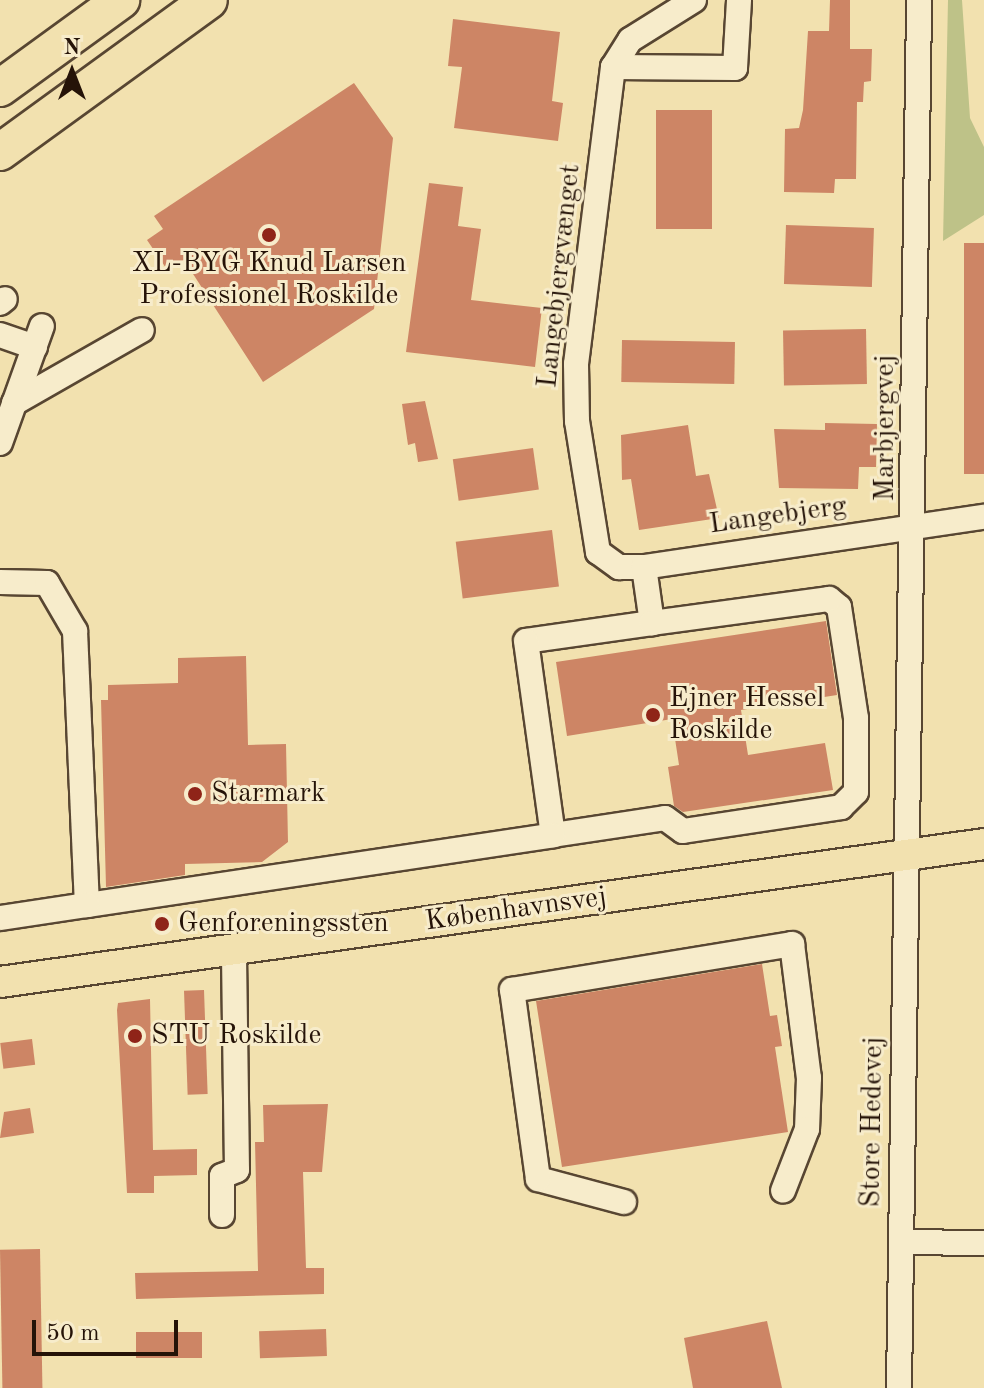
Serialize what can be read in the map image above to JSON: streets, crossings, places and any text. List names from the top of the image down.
{
  "streets": {
    "main road": ["Københavnsvej"],
    "street": [
      "Langebjergvænget",
      "Marbjergvej",
      "Langebjerg",
      "Store Hedevej"
    ]
  },
  "crossings": [
    ["Langebjergvænget", "Langebjerg"],
    ["Marbjergvej", "Langebjerg"],
    ["Marbjergvej", "Københavnsvej"],
    ["Marbjergvej", "Store Hedevej"],
    ["Københavnsvej", "Store Hedevej"]
  ],
  "places": [
    "XL-BYG Knud Larsen Professionel Roskilde",
    "Ejner Hessel Roskilde",
    "Starmark",
    "Genforeningssten",
    "STU Roskilde"
  ],
  "scale_bar": "50 m",
  "north": "top"
}
